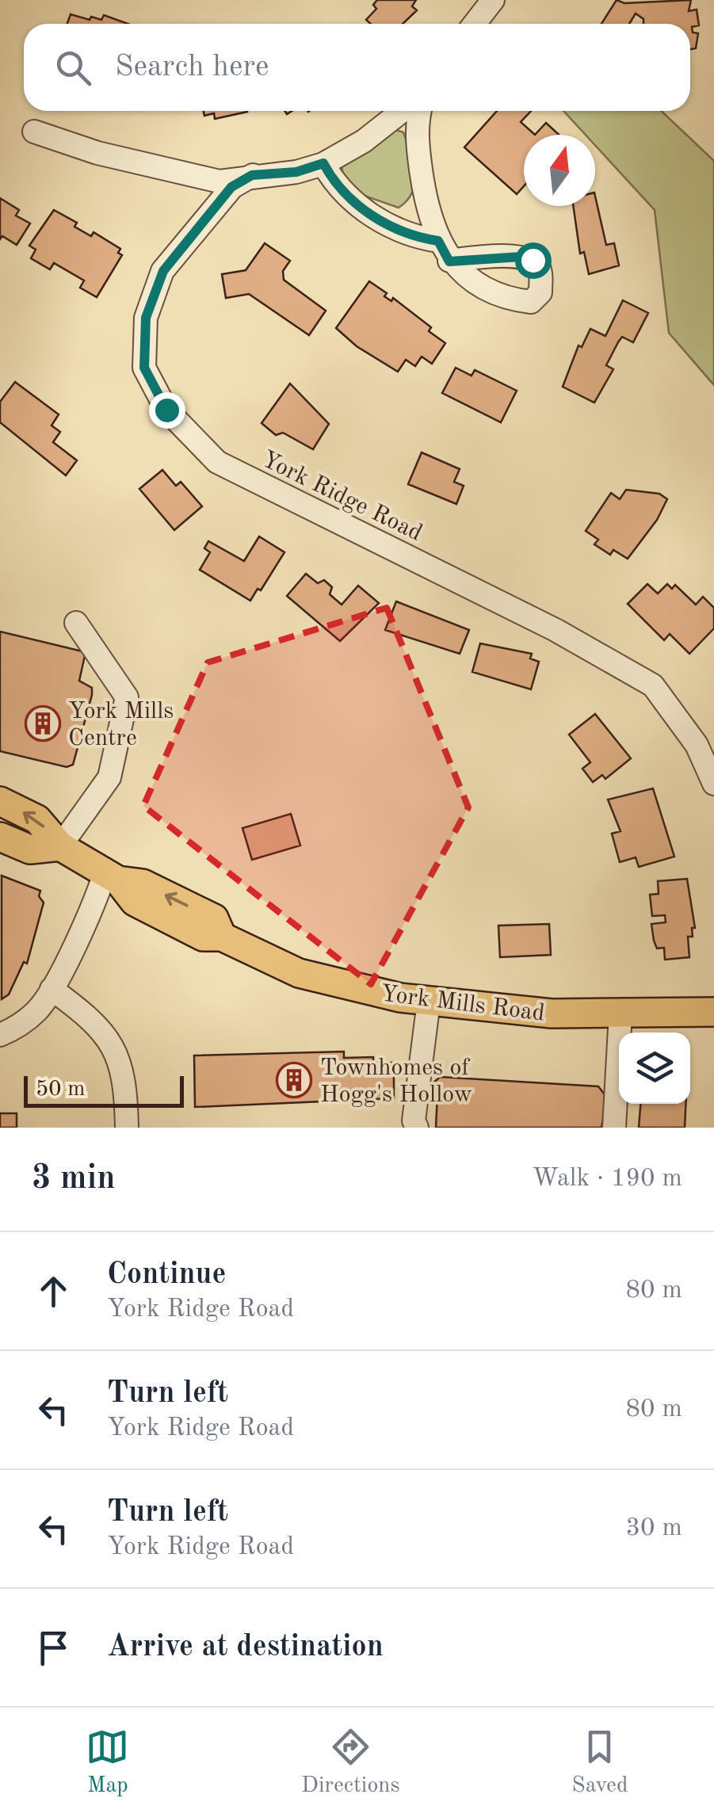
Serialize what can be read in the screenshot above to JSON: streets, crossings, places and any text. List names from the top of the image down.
{
  "streets": {
    "main road": ["York Mills Road"],
    "street": ["York Ridge Road"]
  },
  "places": {
    "building": ["York Mills Centre", "Townhomes of Hogg's Hollow"]
  },
  "scale_bar": "50 m",
  "north": "top",
  "page": {
    "search": "Search here",
    "scale": "50 m",
    "heading": ["3 min", "Walk · 190 m"],
    "list": [
      ["Continue", "York Ridge Road", "80 m"],
      ["Turn left", "York Ridge Road", "80 m"],
      ["Turn left", "York Ridge Road", "30 m"],
      "Arrive at destination"
    ],
    "nav": ["Map", "Directions", "Saved"]
  }
}
